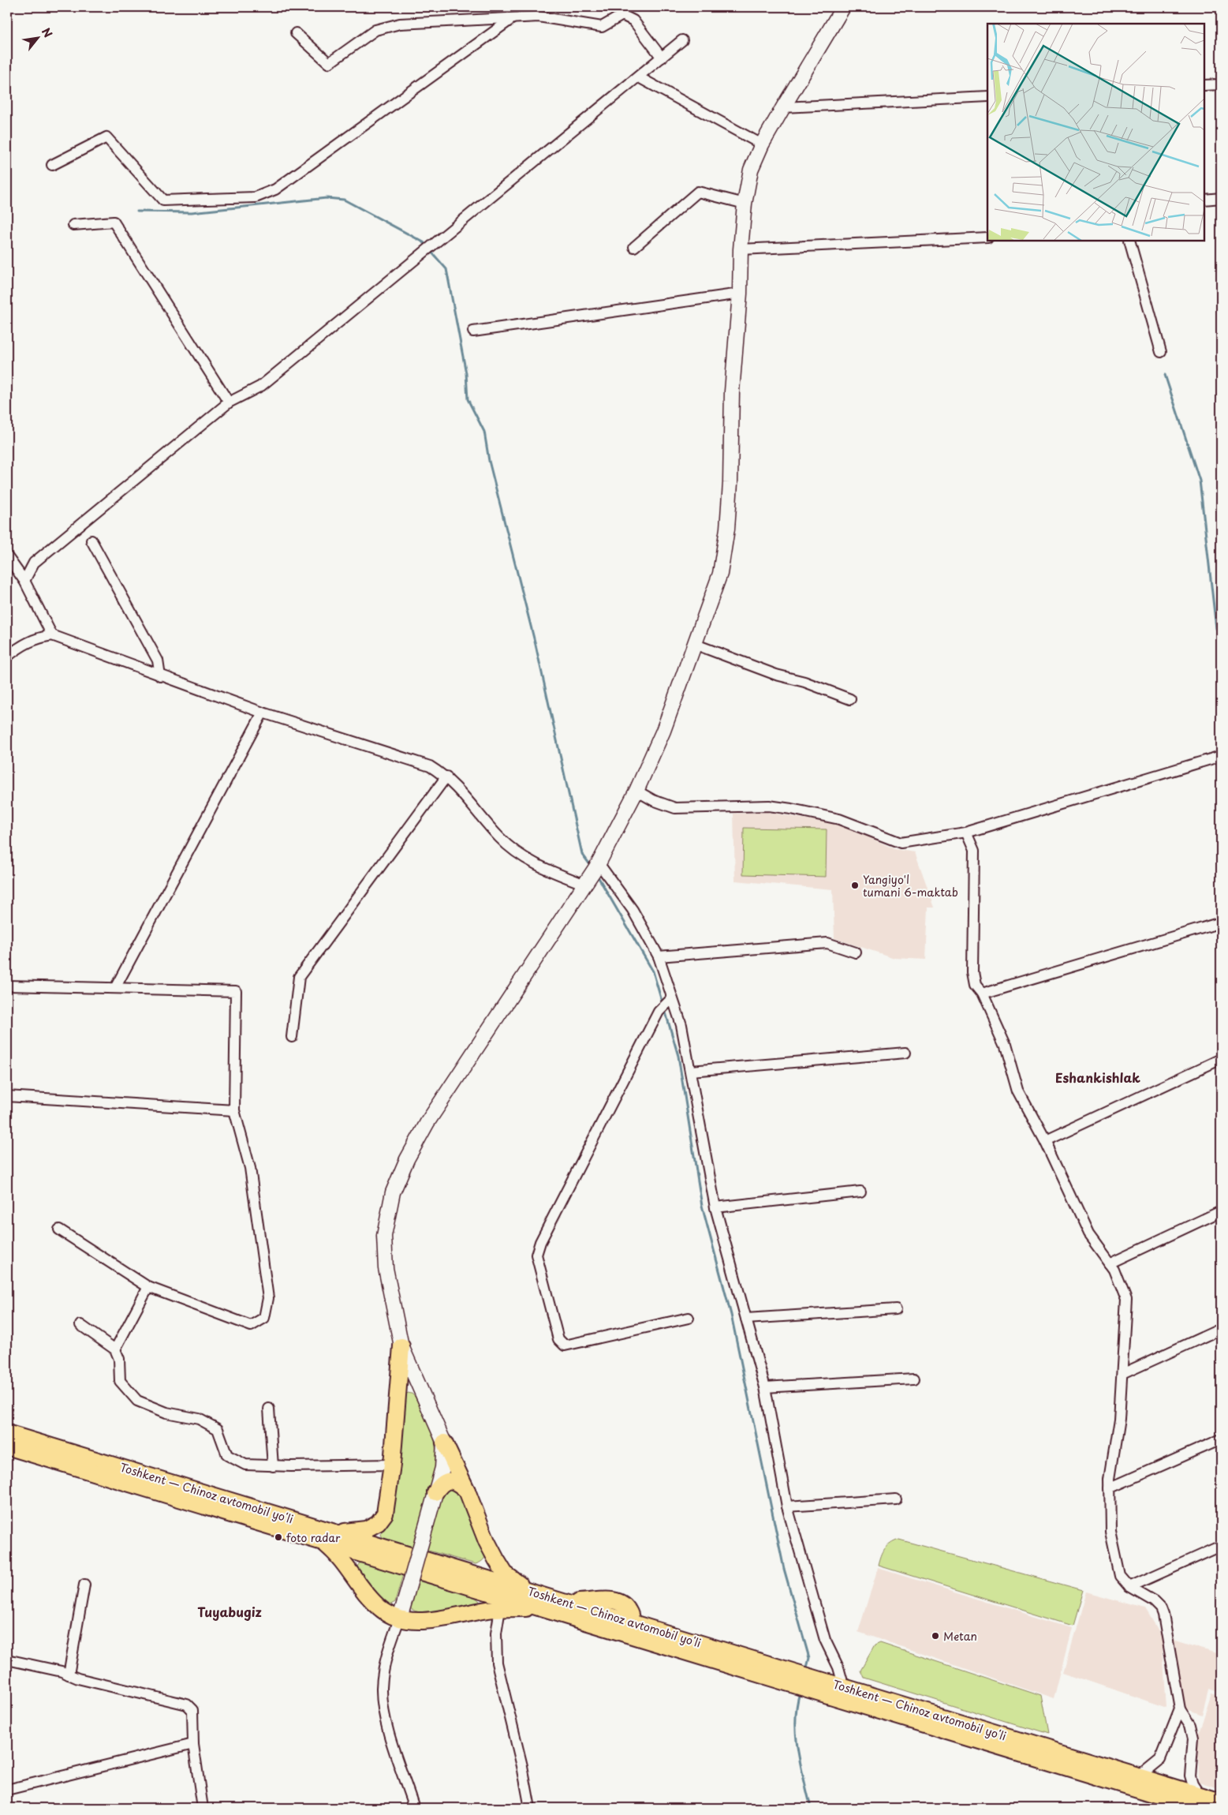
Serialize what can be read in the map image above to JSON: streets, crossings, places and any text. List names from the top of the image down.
{
  "streets": {
    "highway": ["Toshkent — Chinoz avtomobil yoʻli"]
  },
  "districts": ["Eshankishlak", "Tuyabugiz"],
  "places": ["Yangiyo'l tumani 6-maktab", "foto radar", "Metan"],
  "north": "top right"
}
